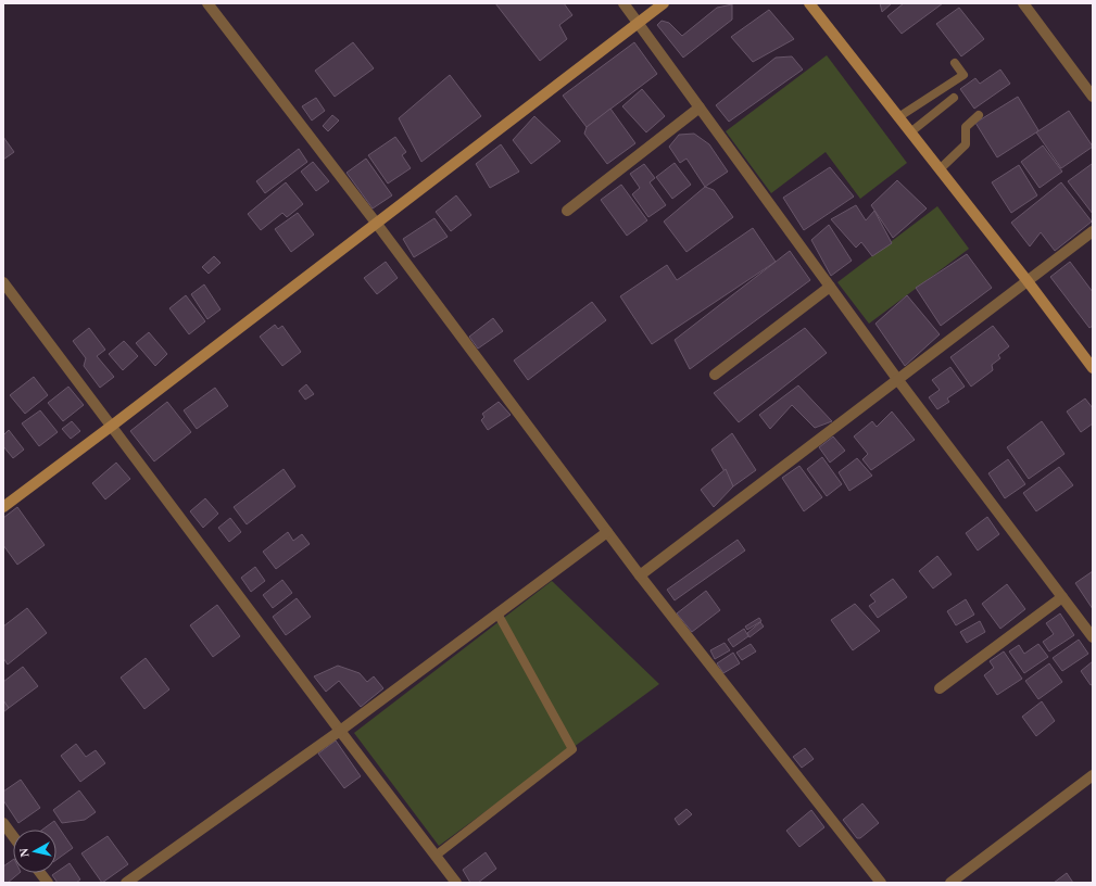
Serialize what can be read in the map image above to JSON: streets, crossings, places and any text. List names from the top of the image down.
{
  "north": "left"
}
